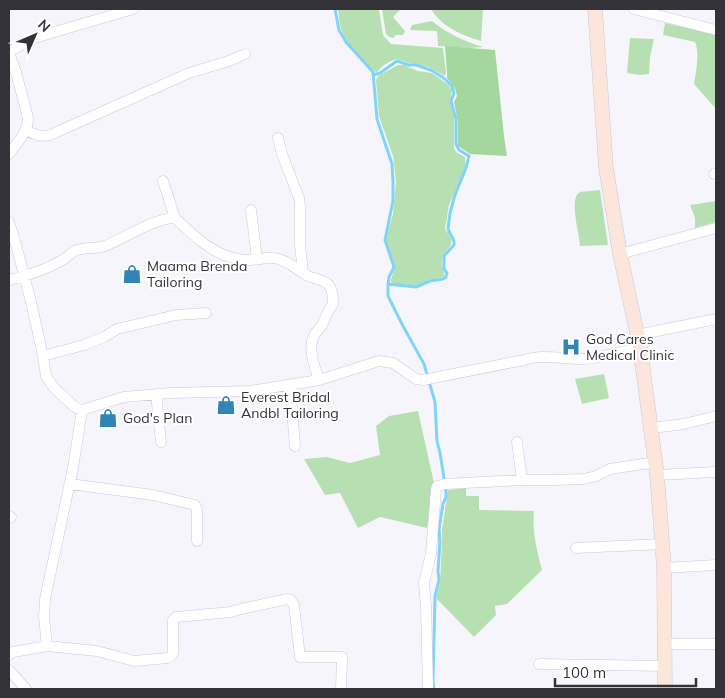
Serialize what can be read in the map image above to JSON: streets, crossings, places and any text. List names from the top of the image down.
{
  "places": {
    "shop": ["Maama Brenda Tailoring", "Everest Bridal Andbl Tailoring", "God's Plan"],
    "hospital": ["God Cares Medical Clinic"]
  },
  "scale_bar": "100 m",
  "north": "top right"
}
